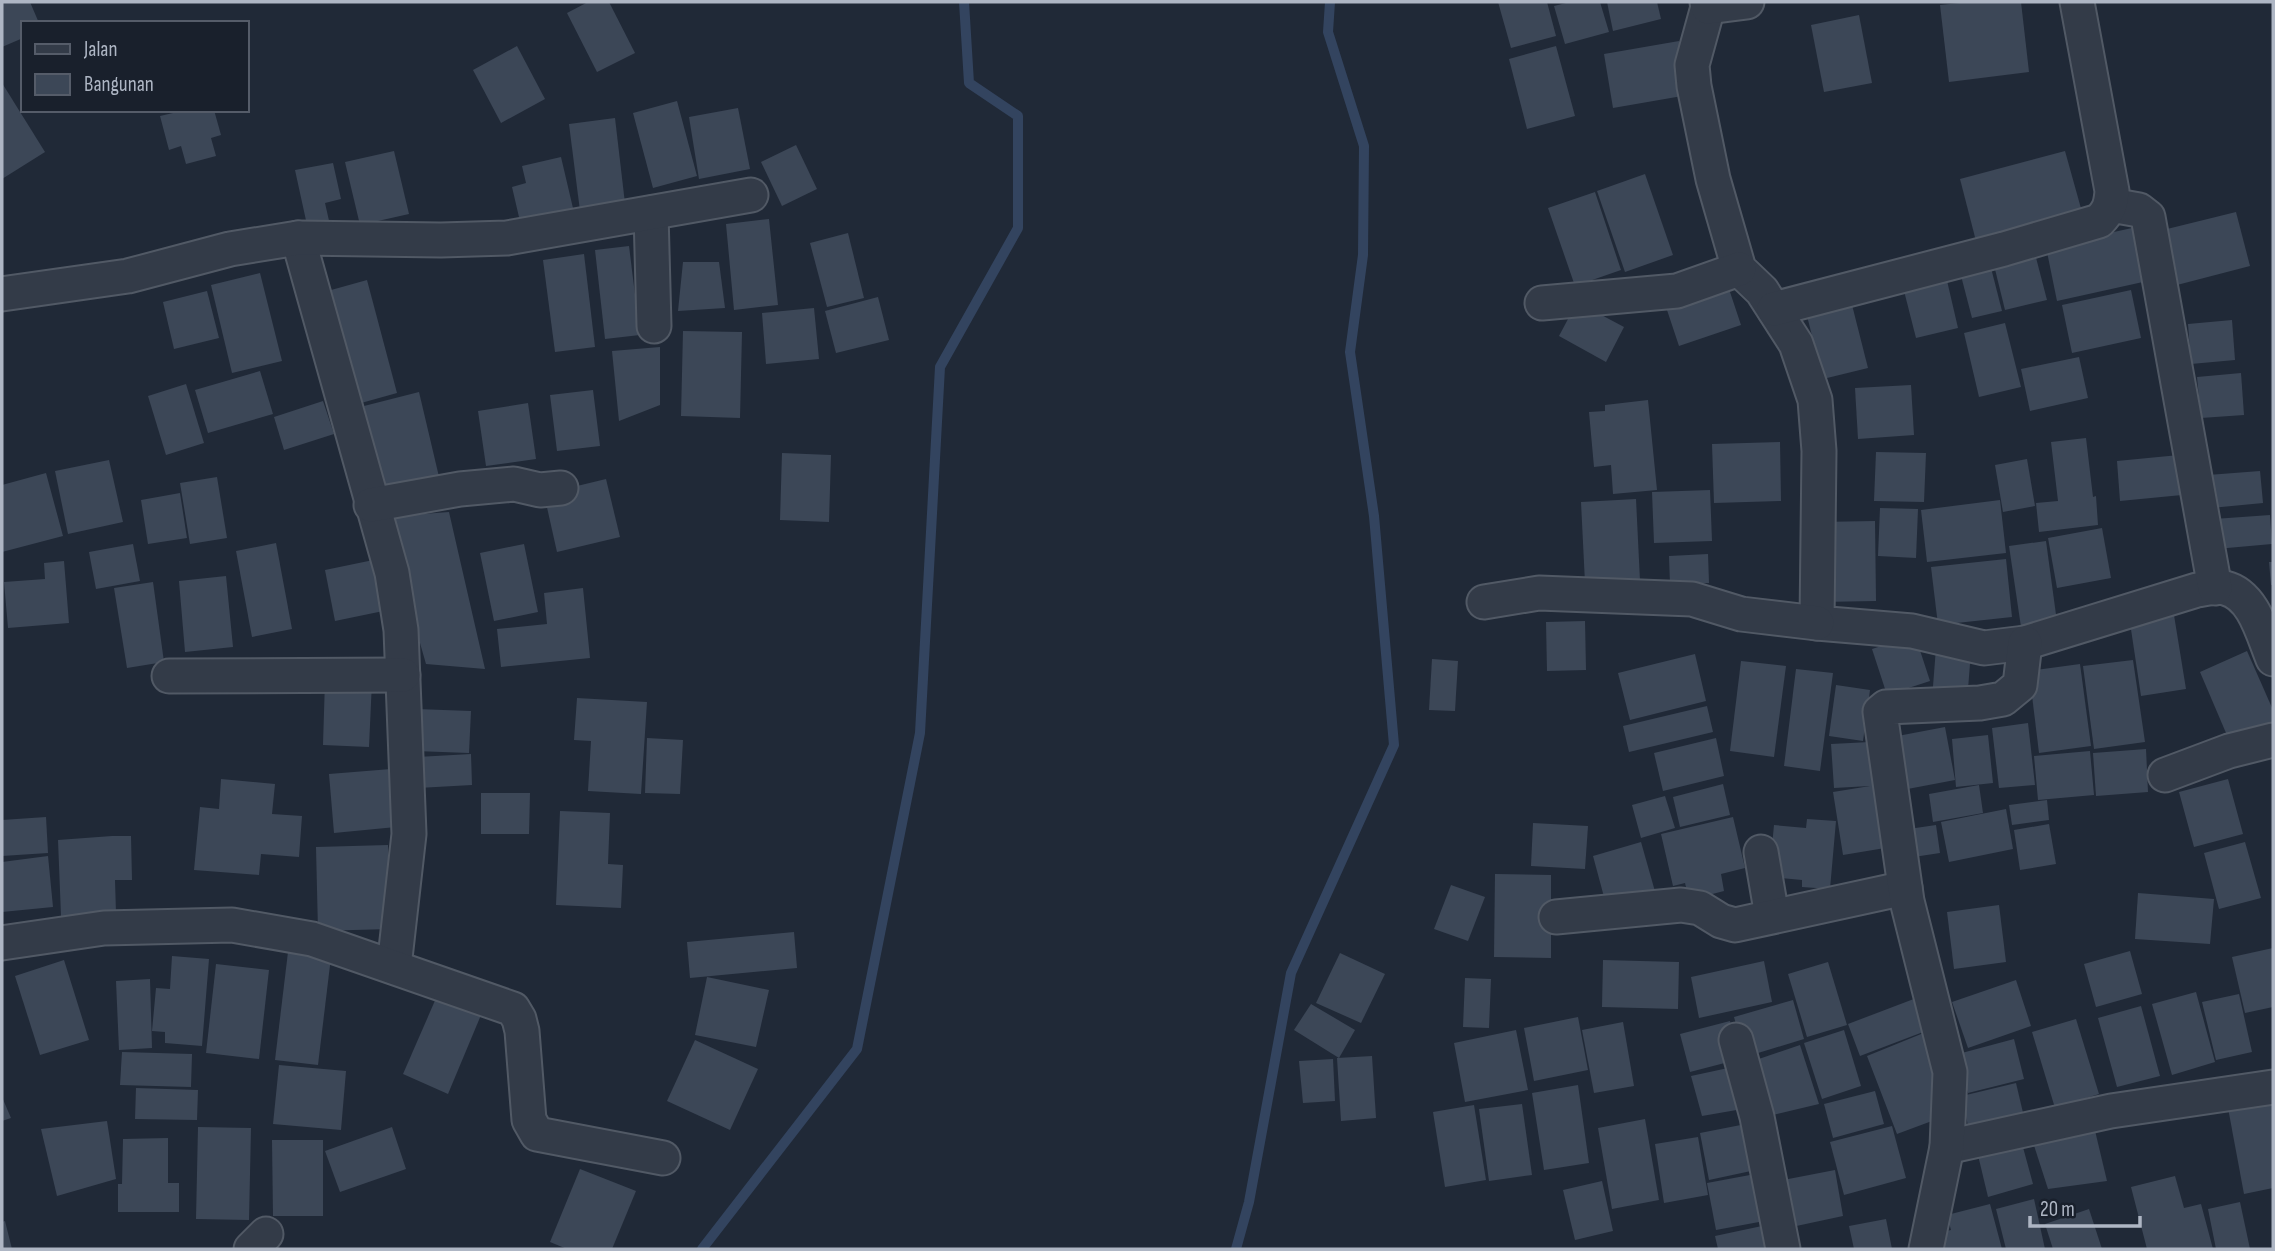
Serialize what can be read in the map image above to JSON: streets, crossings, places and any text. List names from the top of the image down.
{
  "legend": ["Jalan", "Bangunan"],
  "scale_bar": "20 m"
}
